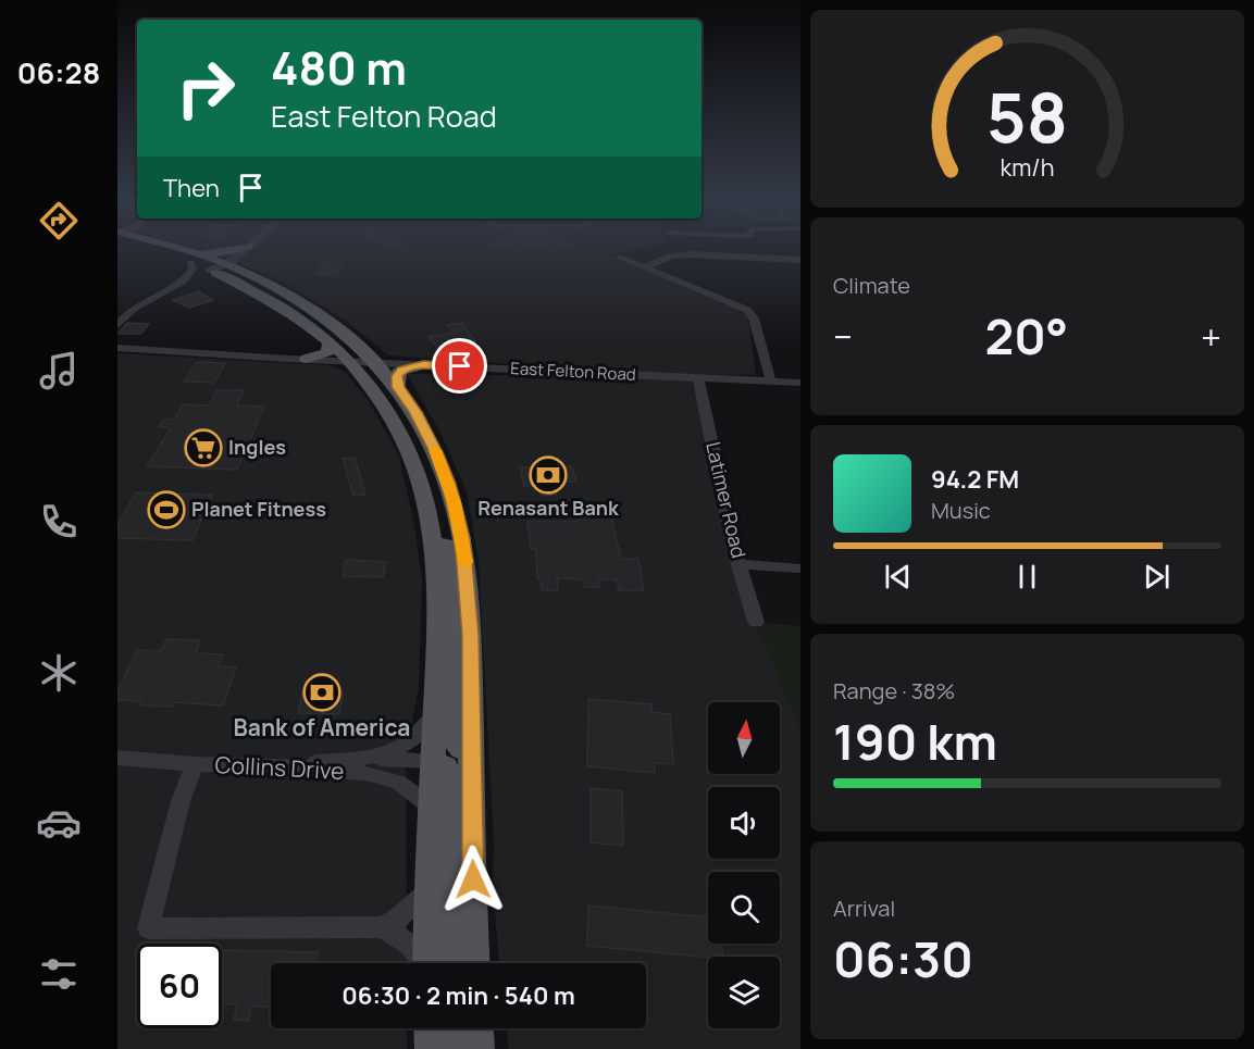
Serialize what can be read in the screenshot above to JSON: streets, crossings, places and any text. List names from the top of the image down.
{
  "streets": {
    "street": ["East Felton Road", "Latimer Road", "Collins Drive"]
  },
  "crossings": [
    ["East Felton Road", "Latimer Road"]
  ],
  "places": {
    "supermarket": ["Ingles"],
    "bank": ["Renasant Bank", "Bank of America"],
    "sports": ["Planet Fitness"]
  },
  "north": "top",
  "page": {
    "tabs": "06:28",
    "turn": ["480 m", "East Felton Road"],
    "then": "Then",
    "tile": [
      "Climate",
      ["Range · 38%", "190 km"],
      ["Arrival", "06:30"]
    ],
    "heat": ["−", "20°", "+"],
    "song": ["94.2 FM", "Music"],
    "limit": "60",
    "trip": "06:30 · 2 min · 540 m",
    "gauge": ["58", "km/h"]
  }
}
